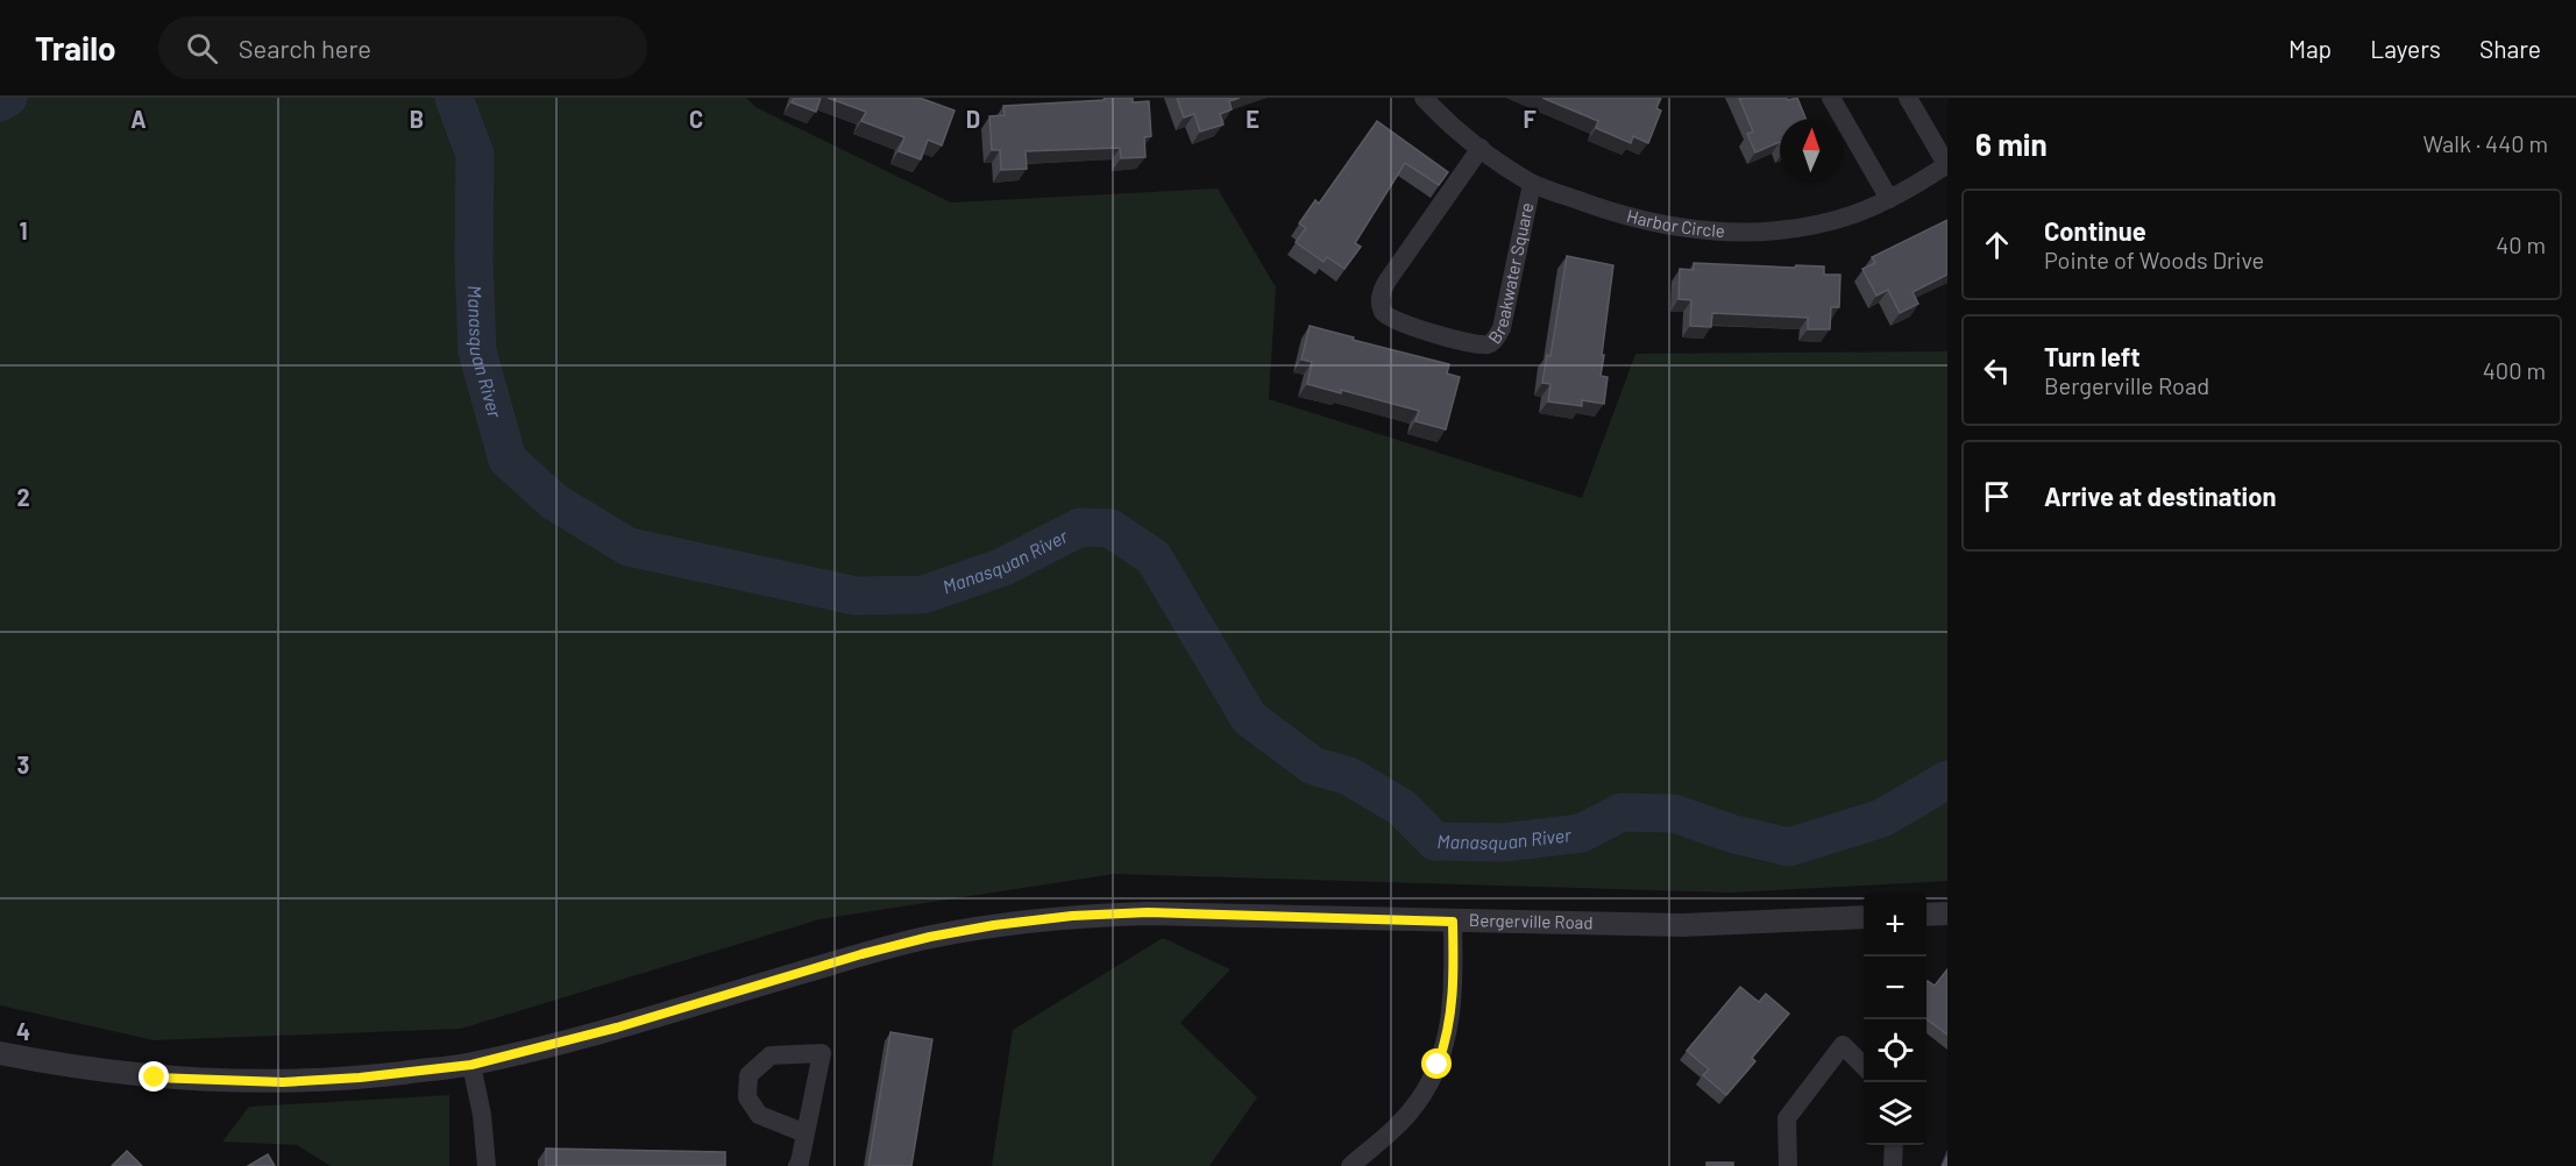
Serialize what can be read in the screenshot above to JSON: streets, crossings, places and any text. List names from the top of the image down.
{
  "streets": {
    "street": ["Harbor Circle", "Breakwater Square", "Bergerville Road"]
  },
  "crossings": [
    ["Harbor Circle", "Breakwater Square"]
  ],
  "water": ["Manasquan River"],
  "north": "top",
  "page": {
    "header": "Trailo",
    "search": "Search here",
    "nav": ["Map", "Layers", "Share"],
    "heading": ["6 min", "Walk · 440 m"],
    "list": [
      ["Continue", "Pointe of Woods Drive", "40 m"],
      ["Turn left", "Bergerville Road", "400 m"],
      "Arrive at destination"
    ],
    "map_buttons": ["+", "−"]
  },
  "grid": {
    "columns": [
      "A",
      "B",
      "C",
      "D",
      "E",
      "F"
    ],
    "rows": [
      "1",
      "2",
      "3",
      "4"
    ]
  }
}
